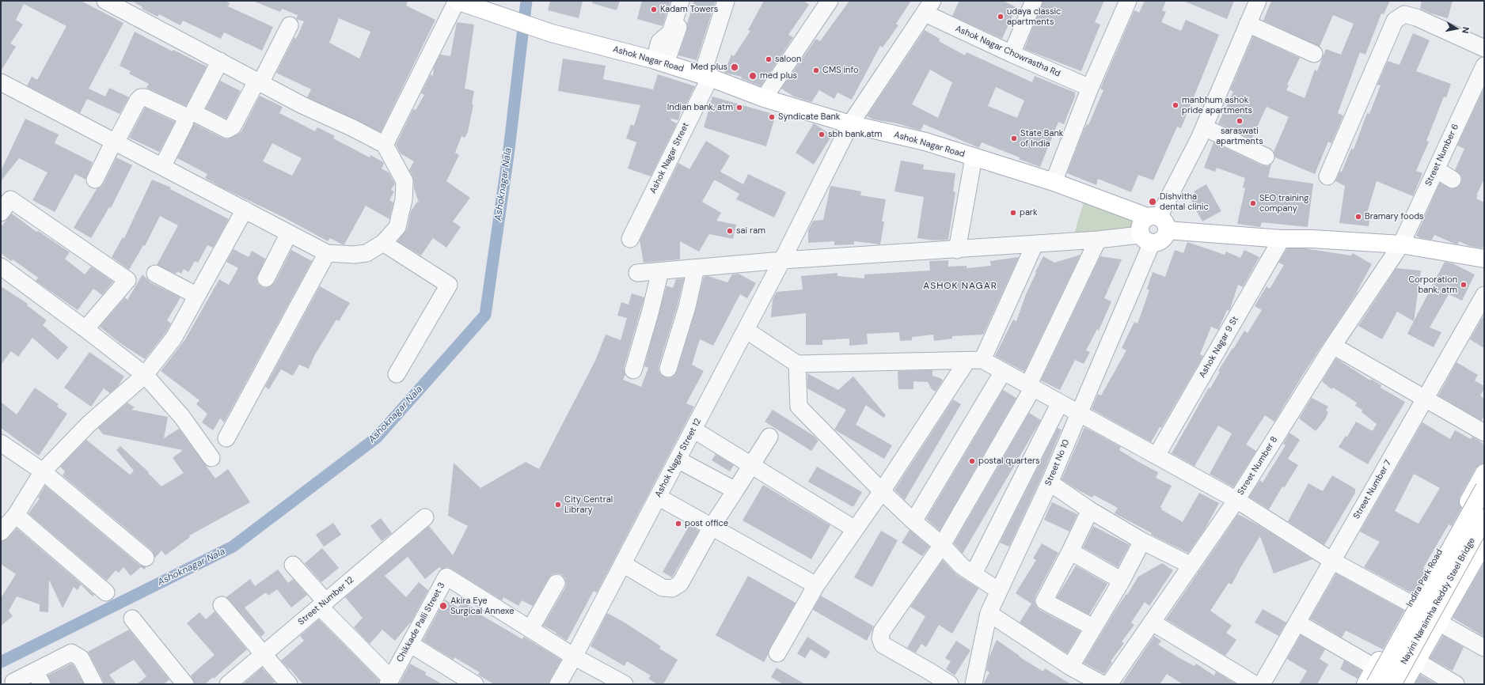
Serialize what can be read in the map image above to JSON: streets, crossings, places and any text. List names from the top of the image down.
{
  "streets": {
    "main road": ["Ashok Nagar Road", "Indira Park Road", "Nayini Narsimha Reddy Steel Bridge"],
    "street": [
      "Ashok Nagar Chowrastha Rd",
      "Street Number 6",
      "Ashok Nagar Street",
      "Ashok Nagar 9 St",
      "Ashok Nagar Street 12",
      "Street No 10",
      "Street Number 8",
      "Street Number 7",
      "Street Number 12",
      "Chikkade Palli Street 3"
    ]
  },
  "crossings": [
    ["Ashok Nagar Chowrastha Rd", "Ashok Nagar Street 12"],
    ["Ashok Nagar Road", "Street Number 6"],
    ["Ashok Nagar Road", "Ashok Nagar Street"],
    ["Ashok Nagar Road", "Ashok Nagar 9 St"],
    ["Ashok Nagar Road", "Ashok Nagar Street 12"],
    ["Ashok Nagar Road", "Street Number 8"],
    ["Street Number 6", "Street Number 8"],
    ["Ashok Nagar Street 12", "Chikkade Palli Street 3"],
    ["Indira Park Road", "Nayini Narsimha Reddy Steel Bridge"]
  ],
  "districts": ["ASHOK NAGAR"],
  "water": ["Ashoknagar Nala"],
  "places": [
    "Kadam Towers",
    "udaya classic apartments",
    "saloon",
    "Med plus",
    "CMS info",
    "med plus",
    "manbhum ashok pride apartments",
    "Indian bank, atm",
    "Syndicate Bank",
    "saraswati apartments",
    "sbh bank,atm",
    "State Bank of India",
    "Dishvitha dental clinic",
    "SEO training company",
    "park",
    "Bramary foods",
    "sai ram",
    "Corporation bank, atm",
    "postal quarters",
    "City Central Library",
    "post office",
    "Akira Eye Surgical Annexe"
  ],
  "north": "right"
}
